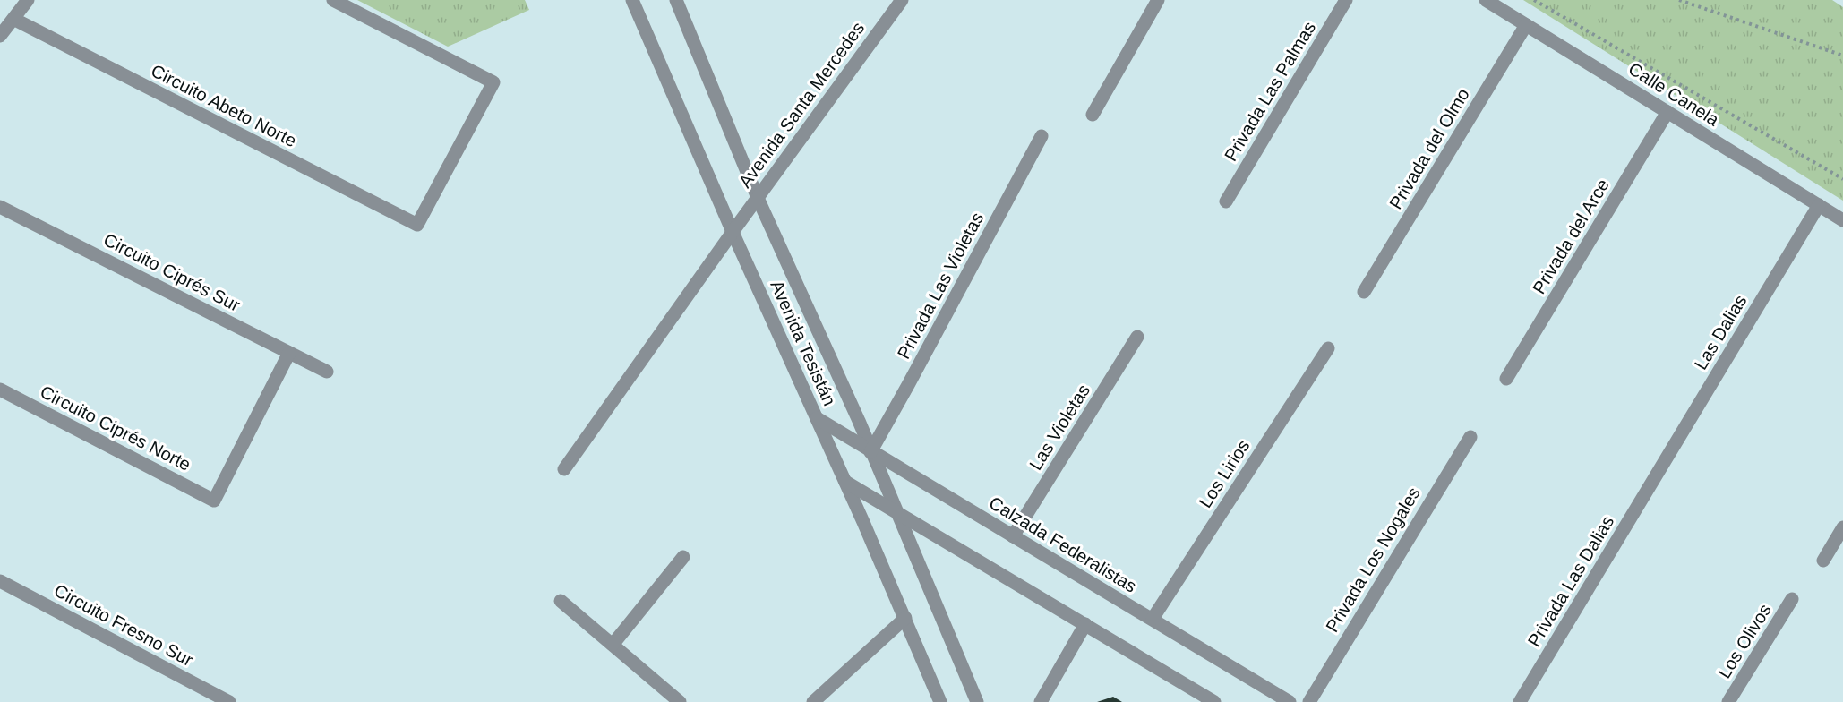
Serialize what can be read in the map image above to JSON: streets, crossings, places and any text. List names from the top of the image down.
{
  "streets": {
    "street": [
      "Privada Las Palmas",
      "Calle Canela",
      "Avenida Santa Mercedes",
      "Circuito Abeto Norte",
      "Privada del Olmo",
      "Privada del Arce",
      "Circuito Ciprés Sur",
      "Privada Las Violetas",
      "Las Dalias",
      "Avenida Tesistán",
      "Las Violetas",
      "Circuito Ciprés Norte",
      "Los Lirios",
      "Calzada Federalistas",
      "Privada Los Nogales",
      "Privada Las Dalias",
      "Circuito Fresno Sur",
      "Los Olivos"
    ]
  },
  "crossings": [
    ["Calle Canela", "Privada del Olmo"],
    ["Calle Canela", "Privada del Arce"],
    ["Calle Canela", "Las Dalias"],
    ["Avenida Santa Mercedes", "Avenida Tesistán"],
    ["Circuito Ciprés Sur", "Circuito Ciprés Norte"],
    ["Privada Las Violetas", "Avenida Tesistán"],
    ["Privada Las Violetas", "Calzada Federalistas"],
    ["Las Dalias", "Privada Las Dalias"],
    ["Avenida Tesistán", "Calzada Federalistas"],
    ["Las Violetas", "Calzada Federalistas"],
    ["Los Lirios", "Calzada Federalistas"]
  ]
}
